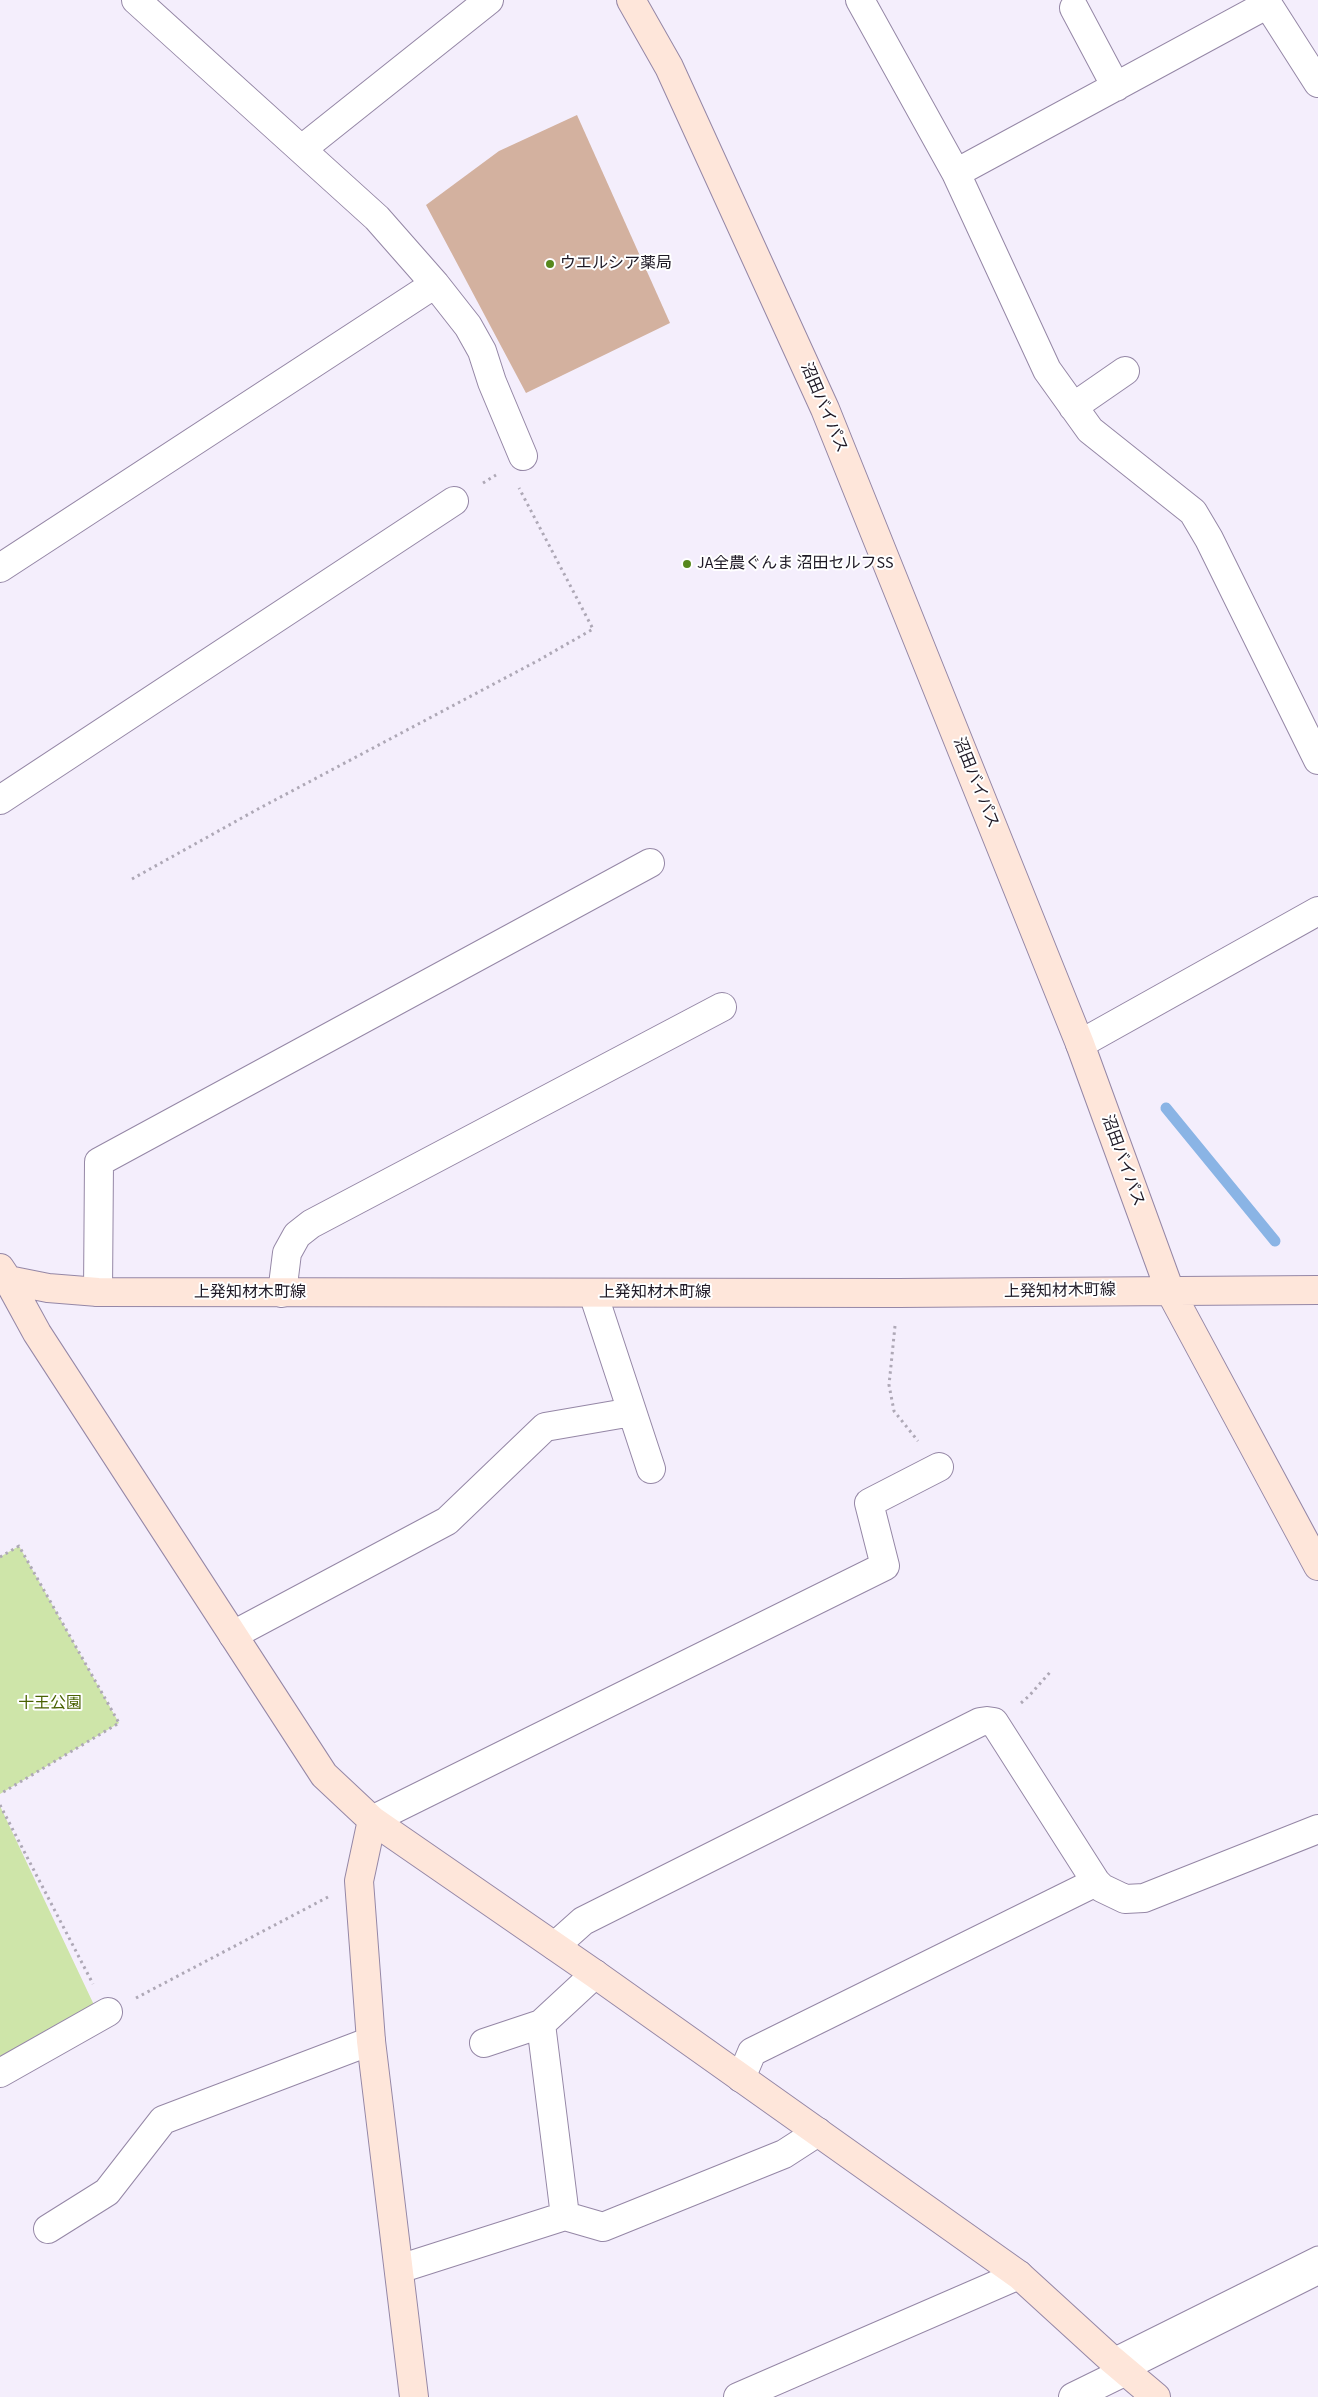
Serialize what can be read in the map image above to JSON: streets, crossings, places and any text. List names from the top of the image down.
{
  "streets": {
    "street": ["沼田バイパス", "上発知材木町線"]
  },
  "crossings": [
    ["沼田バイパス", "上発知材木町線"]
  ],
  "parks": ["十王公園"],
  "places": ["ウエルシア薬局", "JA全農ぐんま 沼田セルフSS"]
}
